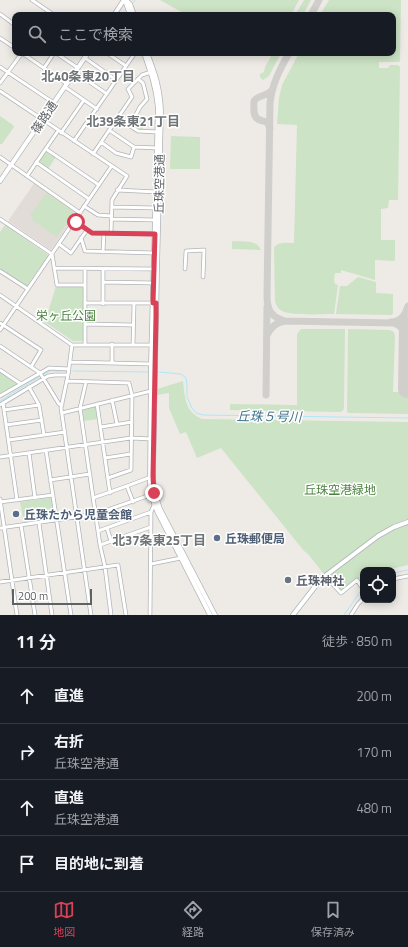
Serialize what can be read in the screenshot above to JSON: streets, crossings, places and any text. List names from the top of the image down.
{
  "streets": {
    "main road": ["篠路通", "丘珠空港通"]
  },
  "districts": ["北40条東20丁目", "北39条東21丁目", "北37条東25丁目"],
  "water": ["丘珠５号川"],
  "parks": ["栄ヶ丘公園", "丘珠空港緑地"],
  "places": ["丘珠たから児童会館", "丘珠郵便局", "丘珠神社"],
  "scale_bar": "200 m",
  "page": {
    "search": "ここで検索",
    "scale": "200 m",
    "heading": ["11 分", "徒歩 · 850 m"],
    "list": [
      ["直進", "200 m"],
      ["右折", "丘珠空港通", "170 m"],
      ["直進", "丘珠空港通", "480 m"],
      "目的地に到着"
    ],
    "nav": ["地図", "経路", "保存済み"]
  }
}
